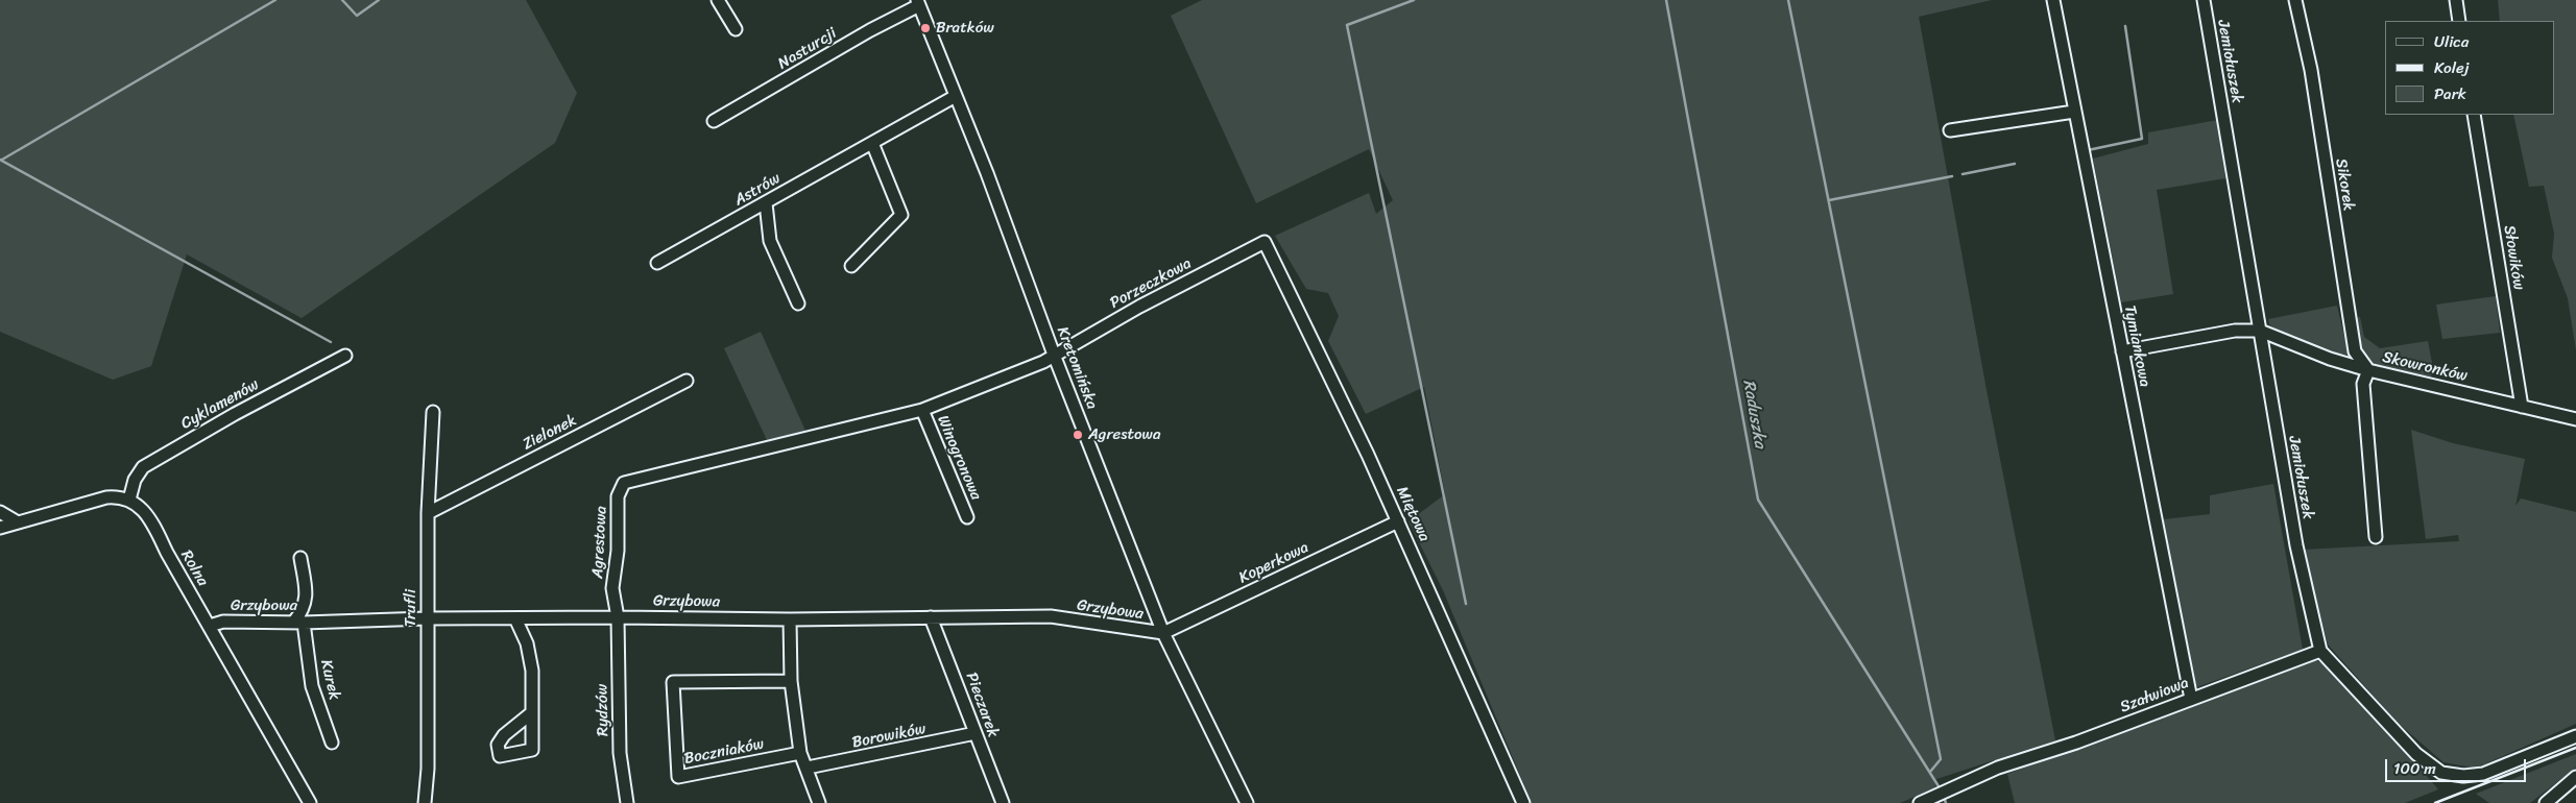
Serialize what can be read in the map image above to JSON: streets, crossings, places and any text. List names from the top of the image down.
{
  "streets": {
    "street": [
      "Nasturcji",
      "Jemiołuszek",
      "Sikorek",
      "Astrów",
      "Słowików",
      "Porzeczkowa",
      "Tymiankowa",
      "Skowronków",
      "Kretomińska",
      "Cyklamenów",
      "Zielonek",
      "Winogronowa",
      "Miętowa",
      "Agrestowa",
      "Koperkowa",
      "Rolna",
      "Grzybowa",
      "Trufli",
      "Kurek",
      "Szałwiowa",
      "Pieczarek",
      "Rydzów",
      "Borowików",
      "Boczniaków"
    ]
  },
  "crossings": [
    ["Nasturcji", "Kretomińska"],
    ["Jemiołuszek", "Szałwiowa"],
    ["Sikorek", "Skowronków"],
    ["Astrów", "Kretomińska"],
    ["Słowików", "Skowronków"],
    ["Porzeczkowa", "Kretomińska"],
    ["Porzeczkowa", "Miętowa"],
    ["Porzeczkowa", "Agrestowa"],
    ["Tymiankowa", "Szałwiowa"],
    ["Kretomińska", "Agrestowa"],
    ["Kretomińska", "Koperkowa"],
    ["Kretomińska", "Grzybowa"],
    ["Cyklamenów", "Rolna"],
    ["Zielonek", "Trufli"],
    ["Winogronowa", "Agrestowa"],
    ["Miętowa", "Koperkowa"],
    ["Agrestowa", "Grzybowa"],
    ["Agrestowa", "Rydzów"],
    ["Koperkowa", "Grzybowa"],
    ["Rolna", "Grzybowa"],
    ["Grzybowa", "Trufli"],
    ["Grzybowa", "Kurek"],
    ["Grzybowa", "Pieczarek"],
    ["Grzybowa", "Rydzów"],
    ["Pieczarek", "Borowików"]
  ],
  "water": ["Raduszka"],
  "places": ["Bratków", "Agrestowa"],
  "legend": ["Ulica", "Kolej", "Park"],
  "scale_bar": "100 m"
}
